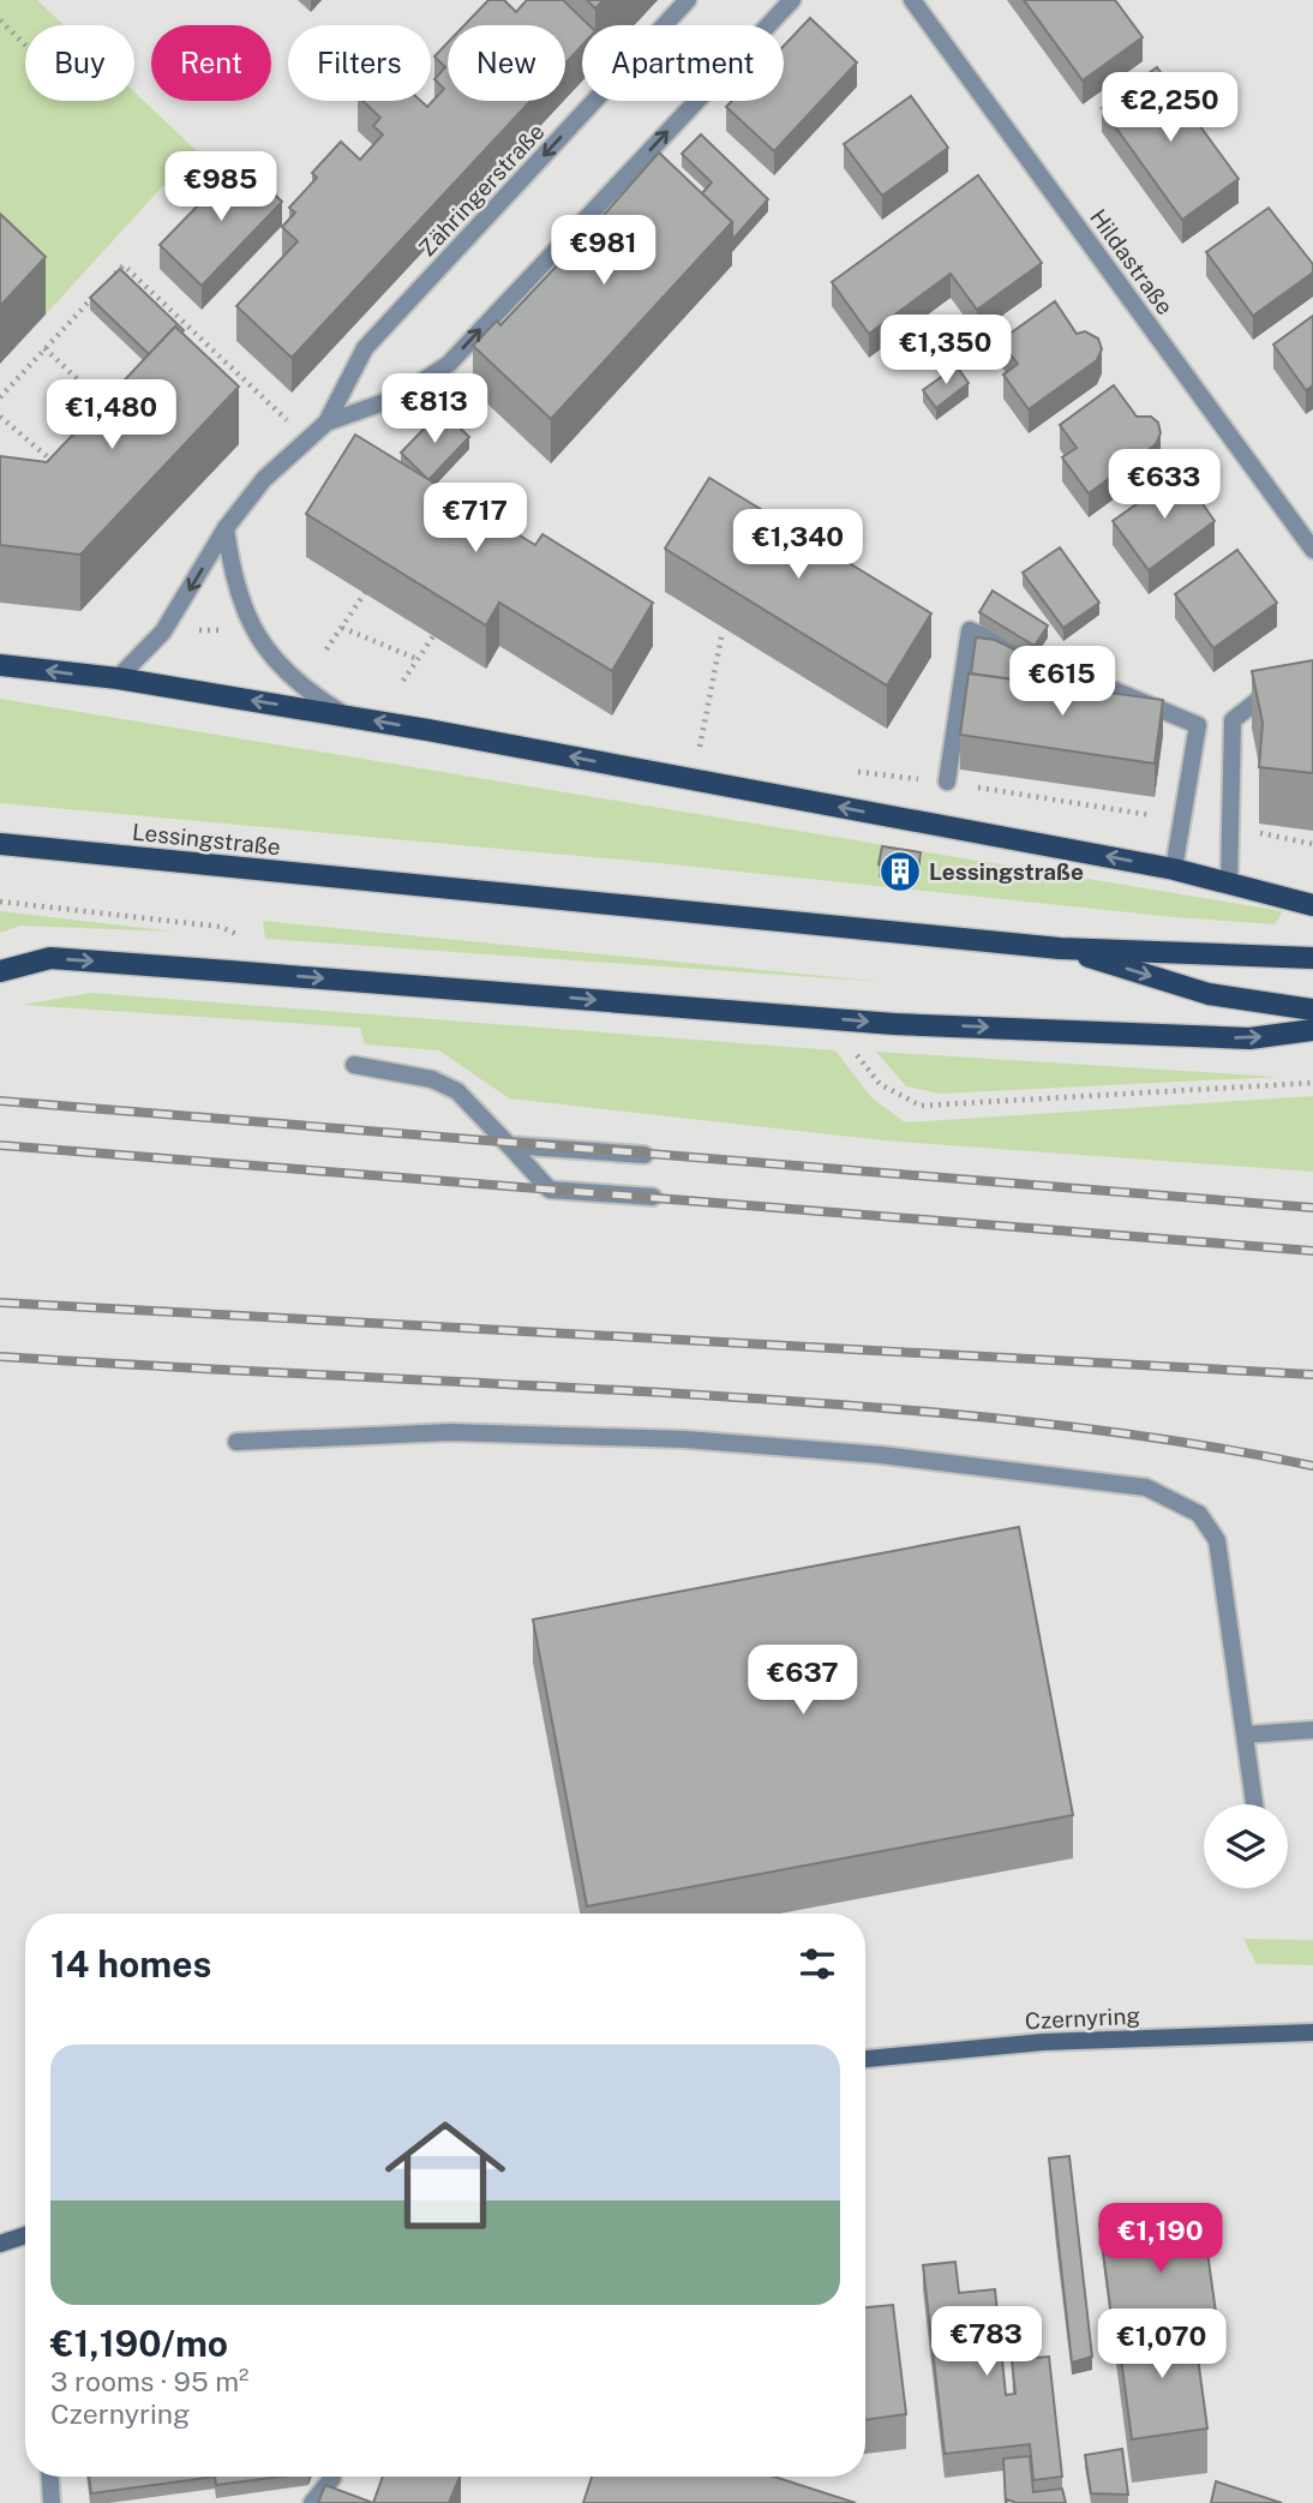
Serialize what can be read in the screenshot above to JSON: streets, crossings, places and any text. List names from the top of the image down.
{
  "streets": {
    "main road": ["Lessingstraße", "Czernyring"],
    "street": ["Zähringerstraße", "Hildastraße"]
  },
  "places": {
    "building": ["Lessingstraße"]
  },
  "page": {
    "chip": [
      "Buy",
      "Rent",
      "Filters",
      "New",
      "Apartment"
    ],
    "price": [
      "€2,250",
      "€985",
      "€981",
      "€1,350",
      "€813",
      "€1,480",
      "€633",
      "€717",
      "€1,340",
      "€615",
      "€637",
      "€1,190",
      "€783",
      "€1,070"
    ],
    "heading": "14 homes",
    "list": [
      {
        "name": "€1,190/mo",
        "note": "3 rooms · 95 m² · Czernyring"
      }
    ]
  }
}
